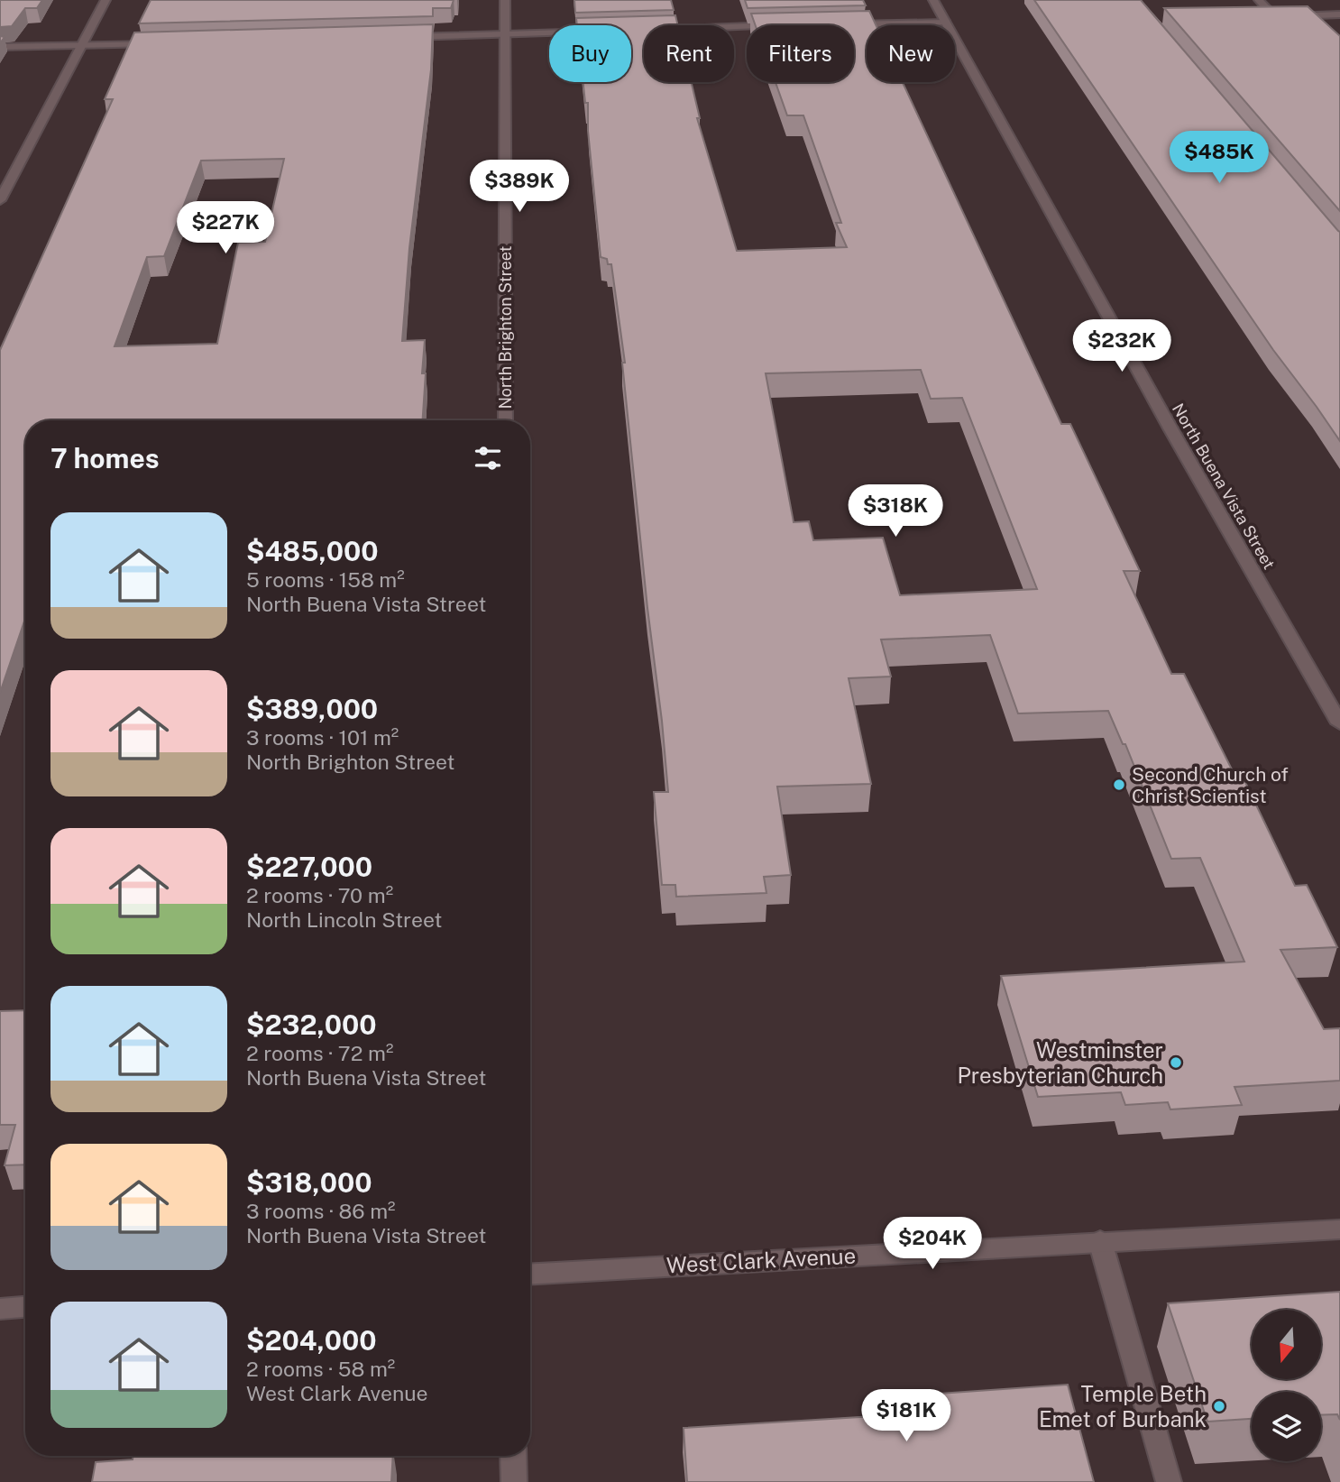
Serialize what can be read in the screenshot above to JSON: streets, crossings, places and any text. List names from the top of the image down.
{
  "streets": {
    "street": ["North Brighton Street", "North Buena Vista Street", "West Clark Avenue"]
  },
  "places": ["Second Church of Christ Scientist", "Westminster Presbyterian Church", "Temple Beth Emet of Burbank"],
  "north": "bottom",
  "page": {
    "chip": [
      "Buy",
      "Rent",
      "Filters",
      "New"
    ],
    "price": [
      "$485K",
      "$389K",
      "$227K",
      "$232K",
      "$318K",
      "$204K",
      "$181K"
    ],
    "heading": "7 homes",
    "list": [
      {
        "name": "$485,000",
        "note": "5 rooms · 158 m² · North Buena Vista Street"
      },
      {
        "name": "$389,000",
        "note": "3 rooms · 101 m² · North Brighton Street"
      },
      {
        "name": "$227,000",
        "note": "2 rooms · 70 m² · North Lincoln Street"
      },
      {
        "name": "$232,000",
        "note": "2 rooms · 72 m² · North Buena Vista Street"
      },
      {
        "name": "$318,000",
        "note": "3 rooms · 86 m² · North Buena Vista Street"
      },
      {
        "name": "$204,000",
        "note": "2 rooms · 58 m² · West Clark Avenue"
      }
    ]
  }
}
